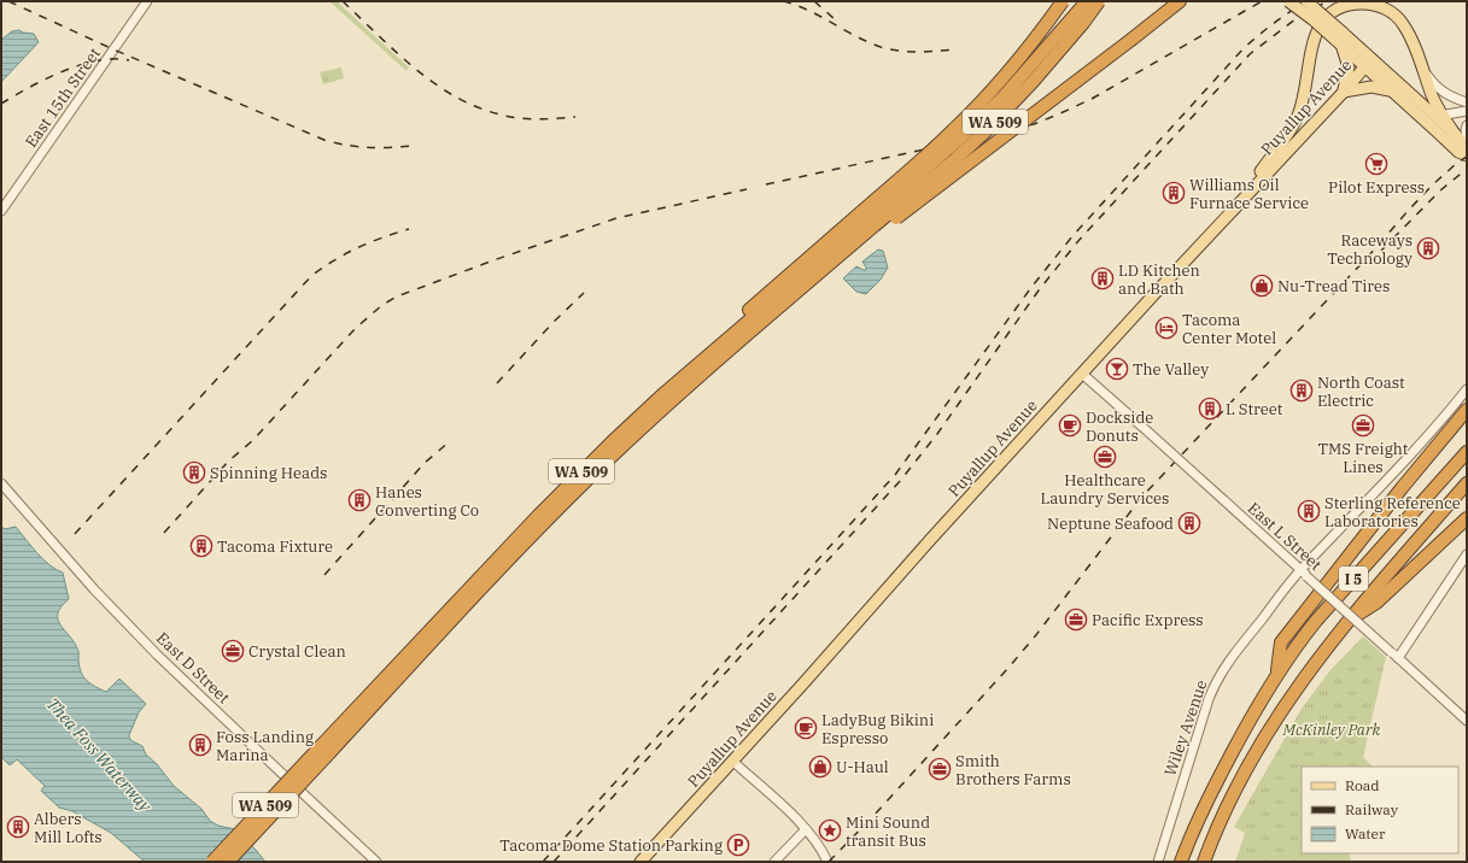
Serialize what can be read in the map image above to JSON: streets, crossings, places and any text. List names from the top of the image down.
{
  "streets": {
    "highway": ["WA 509", "I 5"],
    "main road": ["Puyallup Avenue"],
    "street": [
      "East 15th Street",
      "East L Street",
      "East D Street",
      "Wiley Avenue"
    ]
  },
  "crossings": [
    ["Puyallup Avenue", "East L Street"],
    ["East L Street", "Wiley Avenue"]
  ],
  "water": ["Thea Foss Waterway"],
  "parks": ["McKinley Park"],
  "places": {
    "supermarket": ["Pilot Express"],
    "building": [
      "Williams Oil Furnace Service",
      "Raceways Technology",
      "LD Kitchen and Bath",
      "North Coast Electric",
      "L Street",
      "Spinning Heads",
      "Hanes Converting Co",
      "Sterling Reference Laboratories",
      "Neptune Seafood",
      "Tacoma Fixture",
      "Foss Landing Marina",
      "Albers Mill Lofts"
    ],
    "shop": ["Nu-Tread Tires", "U-Haul"],
    "hotel": ["Tacoma Center Motel"],
    "bar": ["The Valley"],
    "cafe": ["Dockside Donuts", "LadyBug Bikini Espresso"],
    "office": [
      "TMS Freight Lines",
      "Healthcare Laundry Services",
      "Pacific Express",
      "Crystal Clean",
      "Smith Brothers Farms"
    ],
    "place": ["Mini Sound transit Bus"],
    "parking": ["Tacoma Dome Station Parking"]
  },
  "legend": ["Road", "Railway", "Water"]
}
